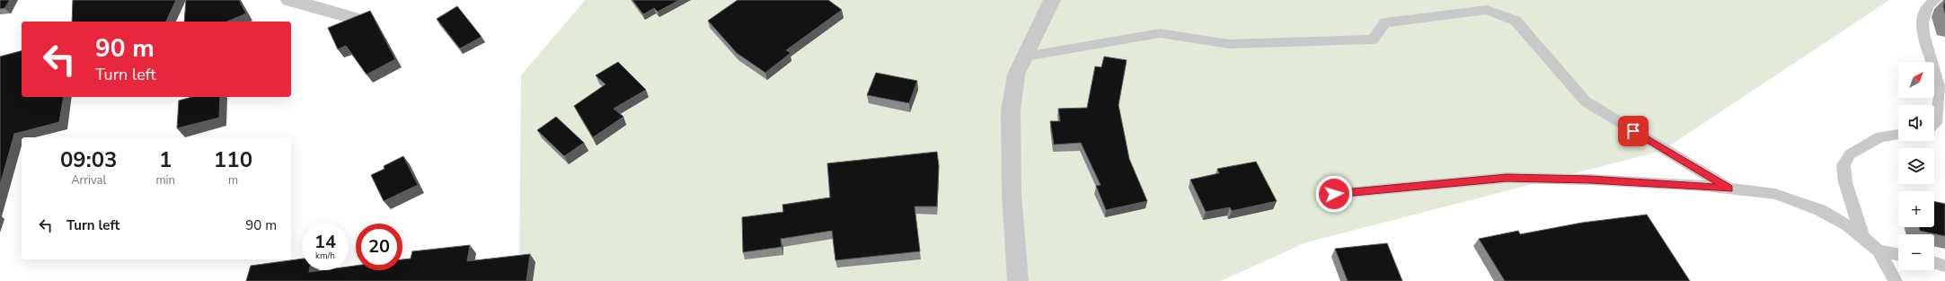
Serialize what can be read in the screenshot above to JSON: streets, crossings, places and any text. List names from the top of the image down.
{
  "north": "top right",
  "page": {
    "turn": ["90 m", "Turn left"],
    "map_buttons": ["+", "−"],
    "eta": [
      "09:03",
      "Arrival",
      "1",
      "min",
      "110",
      "m"
    ],
    "list": [
      {
        "name": "Turn left",
        "value": "90 m"
      }
    ],
    "speed": "14 km/h",
    "limit": "20"
  }
}
